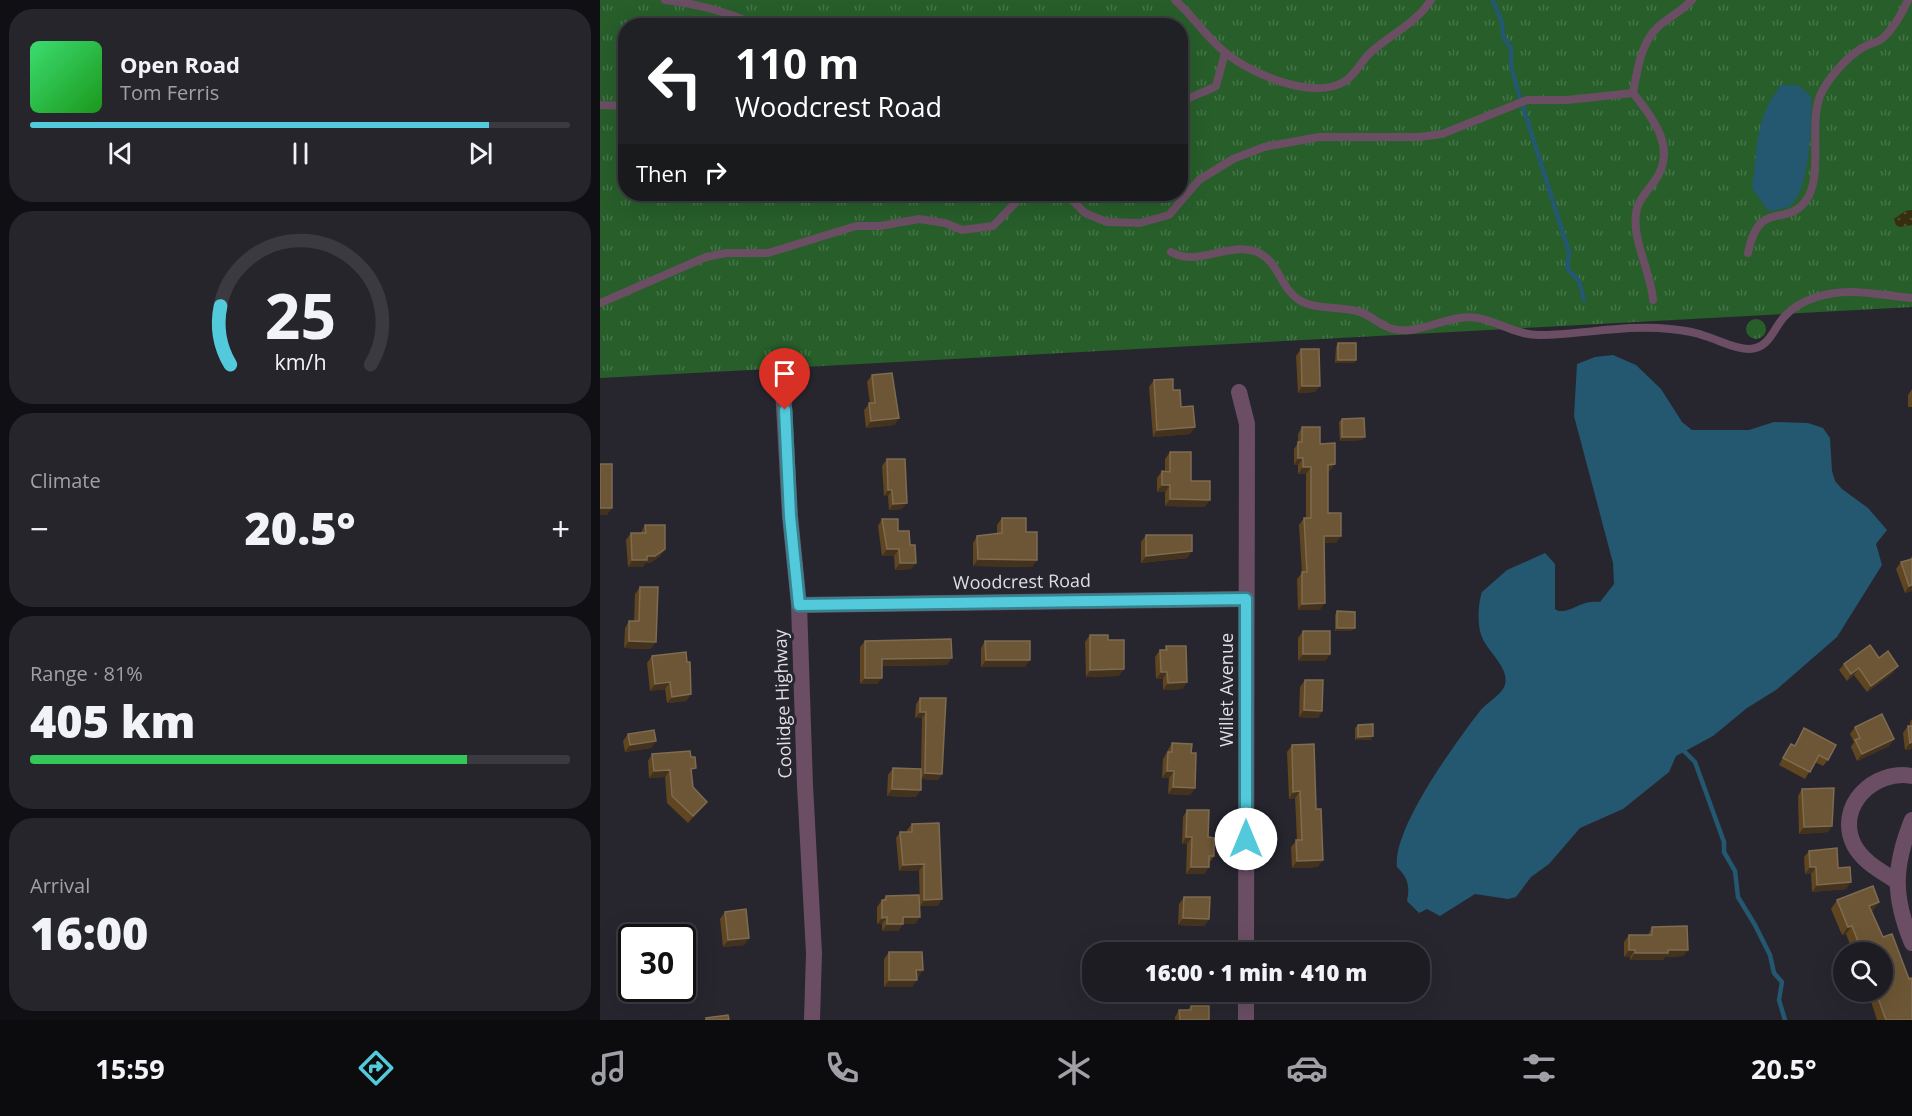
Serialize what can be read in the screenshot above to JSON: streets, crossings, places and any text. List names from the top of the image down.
{
  "streets": {
    "street": ["Woodcrest Road", "Willet Avenue", "Coolidge Highway"]
  },
  "crossings": [
    ["Woodcrest Road", "Willet Avenue"],
    ["Woodcrest Road", "Coolidge Highway"]
  ],
  "page": {
    "turn": ["110 m", "Woodcrest Road"],
    "song": ["Open Road", "Tom Ferris"],
    "then": "Then",
    "tile": [
      "Climate",
      ["Range · 81%", "405 km"],
      ["Arrival", "16:00"]
    ],
    "heat": ["−", "20.5°", "+"],
    "limit": "30",
    "trip": "16:00 · 1 min · 410 m",
    "tabs": ["15:59", "20.5°"],
    "gauge": ["25", "km/h"]
  }
}
